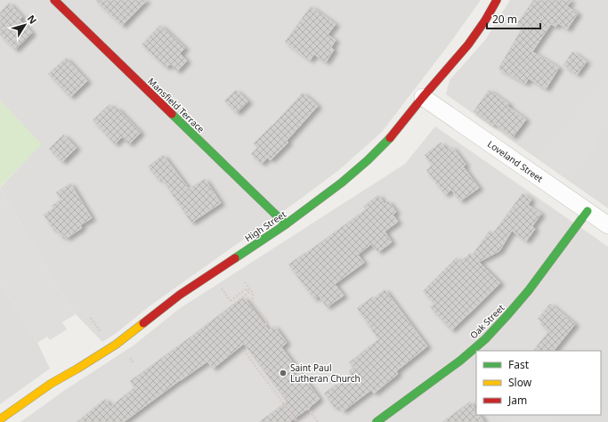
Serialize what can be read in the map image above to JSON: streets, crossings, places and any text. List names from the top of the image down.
{
  "streets": {
    "street": [
      "Mansfield Terrace",
      "Loveland Street",
      "High Street",
      "Oak Street"
    ]
  },
  "crossings": [
    ["Mansfield Terrace", "High Street"],
    ["Loveland Street", "High Street"],
    ["Loveland Street", "Oak Street"]
  ],
  "places": ["Saint Paul Lutheran Church"],
  "legend": ["Fast", "Slow", "Jam"],
  "scale_bar": "20 m",
  "north": "top right"
}
